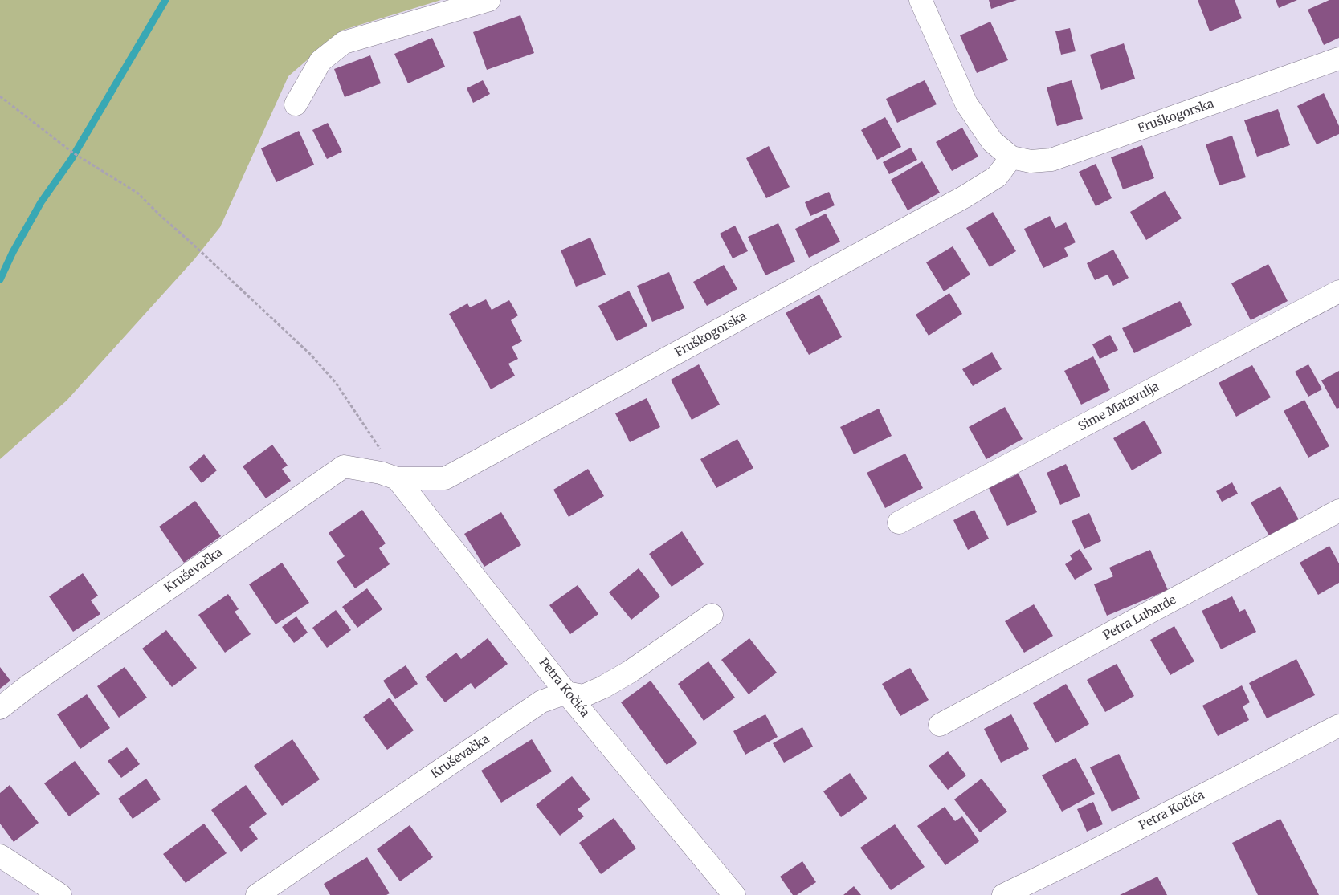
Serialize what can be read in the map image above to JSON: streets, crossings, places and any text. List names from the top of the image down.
{
  "streets": {
    "street": [
      "Fruškogorska",
      "Sime Matavulja",
      "Kruševačka",
      "Petra Lubarde",
      "Petra Kočića"
    ]
  },
  "crossings": [
    ["Fruškogorska", "Kruševačka"],
    ["Fruškogorska", "Petra Kočića"],
    ["Kruševačka", "Petra Kočića"]
  ]
}
